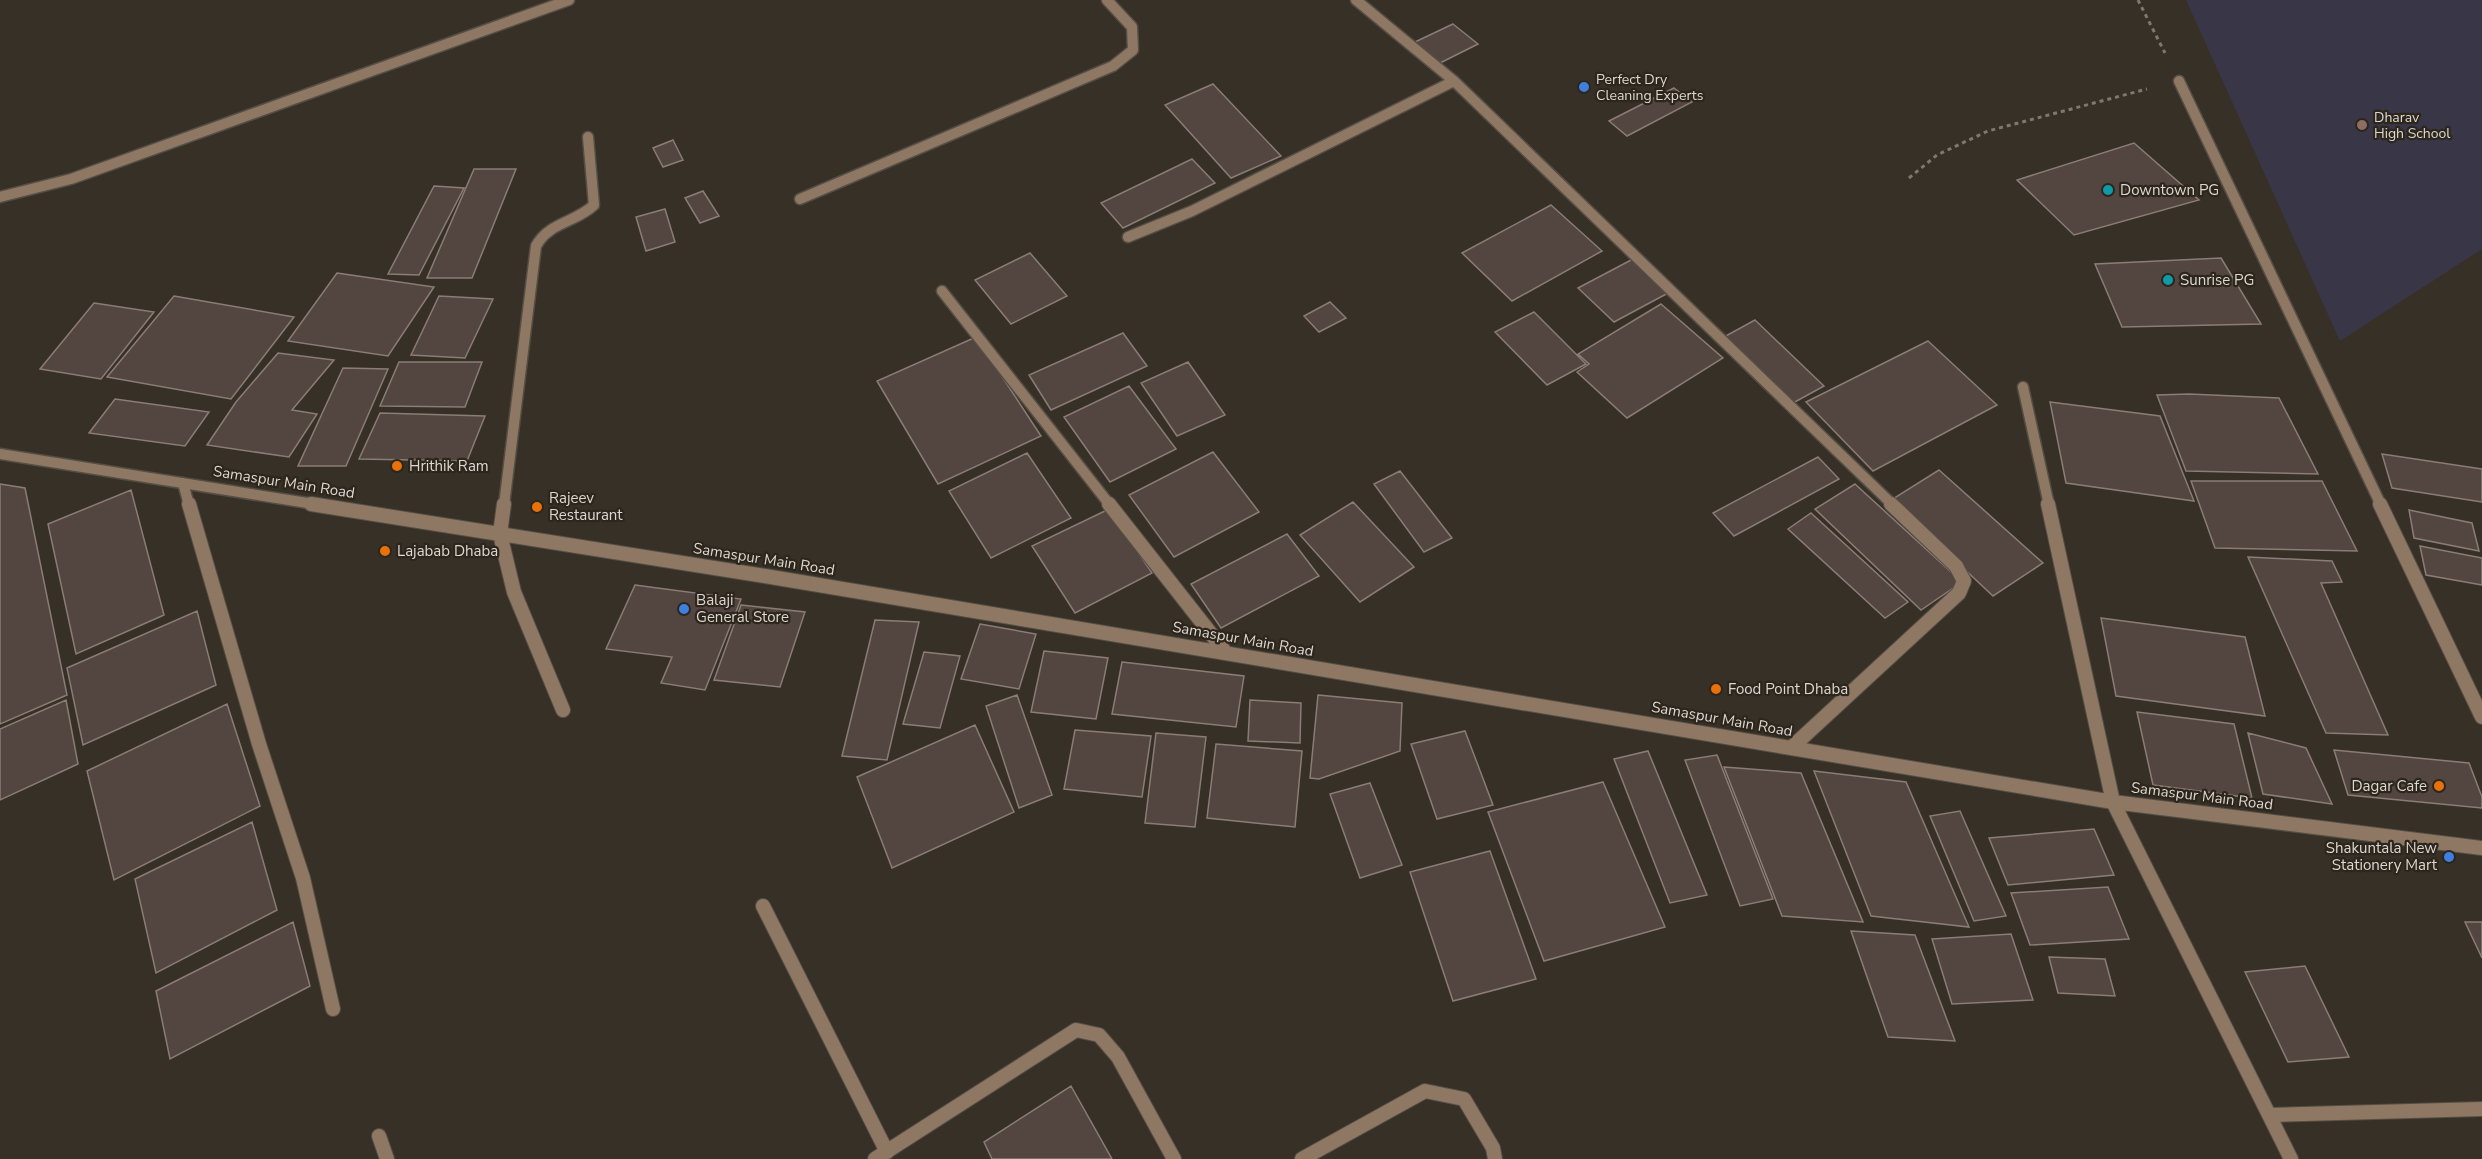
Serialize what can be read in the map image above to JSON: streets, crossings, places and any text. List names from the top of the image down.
{
  "streets": {
    "street": ["Samaspur Main Road"]
  },
  "places": [
    "Perfect Dry Cleaning Experts",
    "Dharav High School",
    "Downtown PG",
    "Sunrise PG",
    "Hrithik Ram",
    "Rajeev Restaurant",
    "Lajabab Dhaba",
    "Balaji General Store",
    "Food Point Dhaba",
    "Dagar Cafe",
    "Shakuntala New Stationery Mart"
  ]
}
